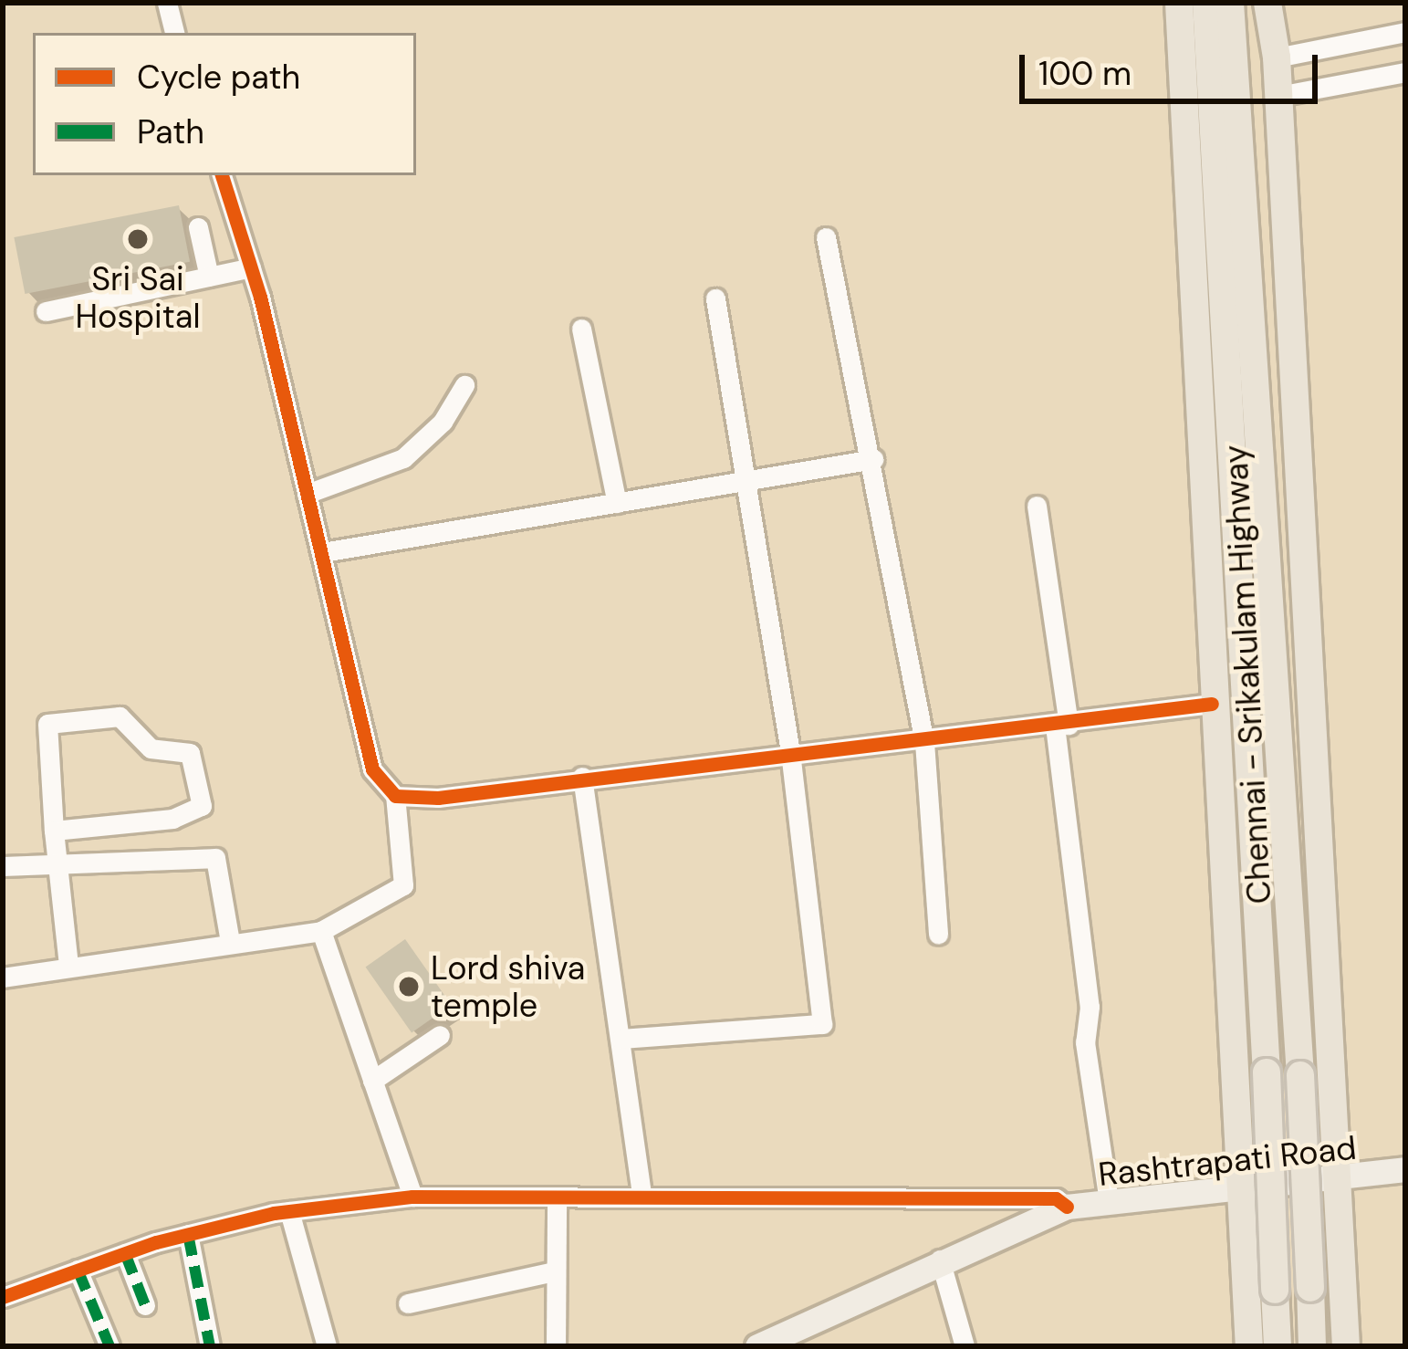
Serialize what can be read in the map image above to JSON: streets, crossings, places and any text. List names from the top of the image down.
{
  "streets": {
    "highway": ["Chennai - Srikakulam Highway"],
    "main road": ["Rashtrapati Road"]
  },
  "places": ["Sri Sai Hospital", "Lord shiva temple"],
  "legend": ["Cycle path", "Path"],
  "scale_bar": "100 m"
}
